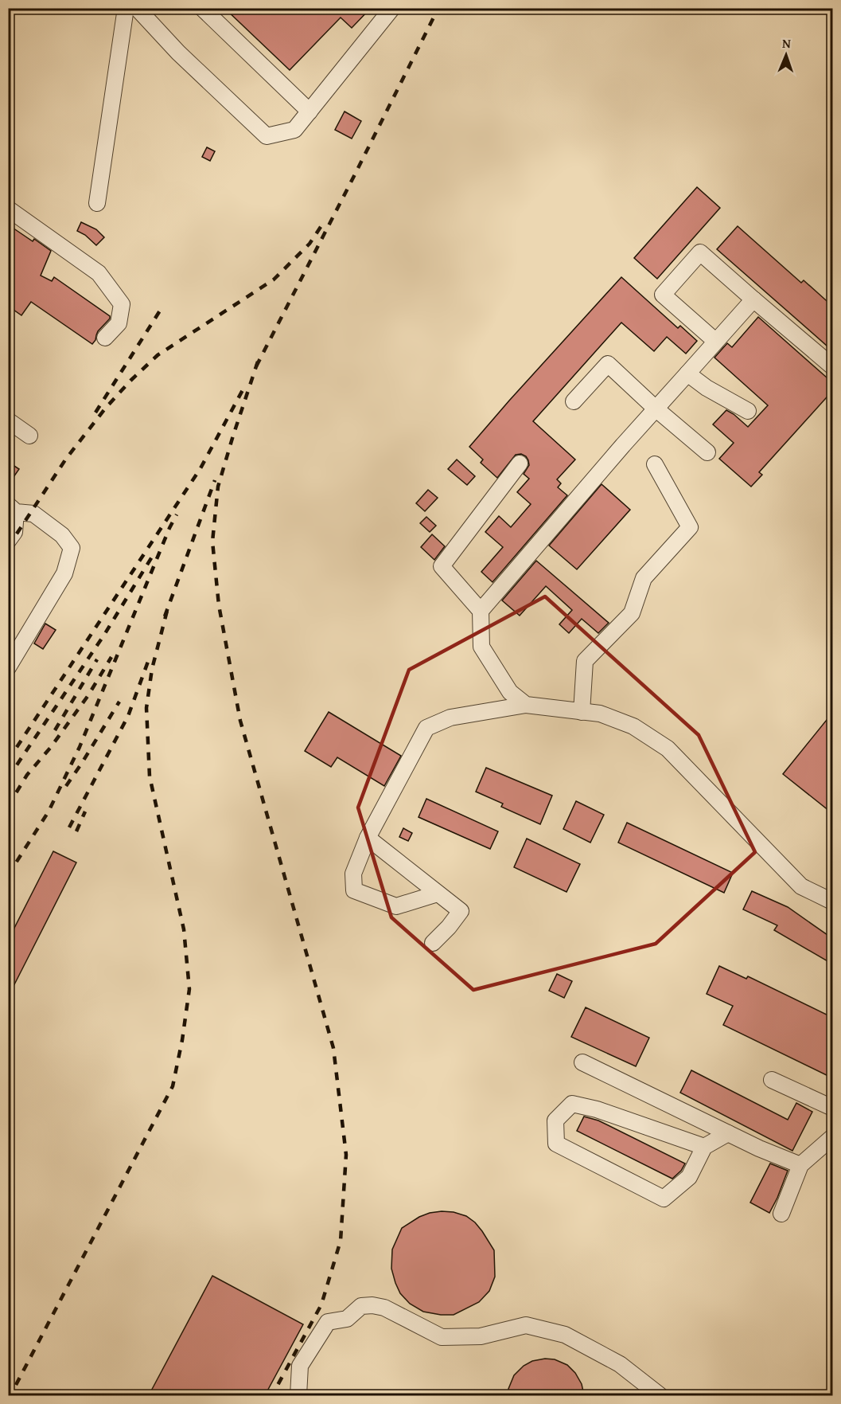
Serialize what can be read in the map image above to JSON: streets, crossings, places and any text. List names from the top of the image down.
{
  "north": "top"
}
